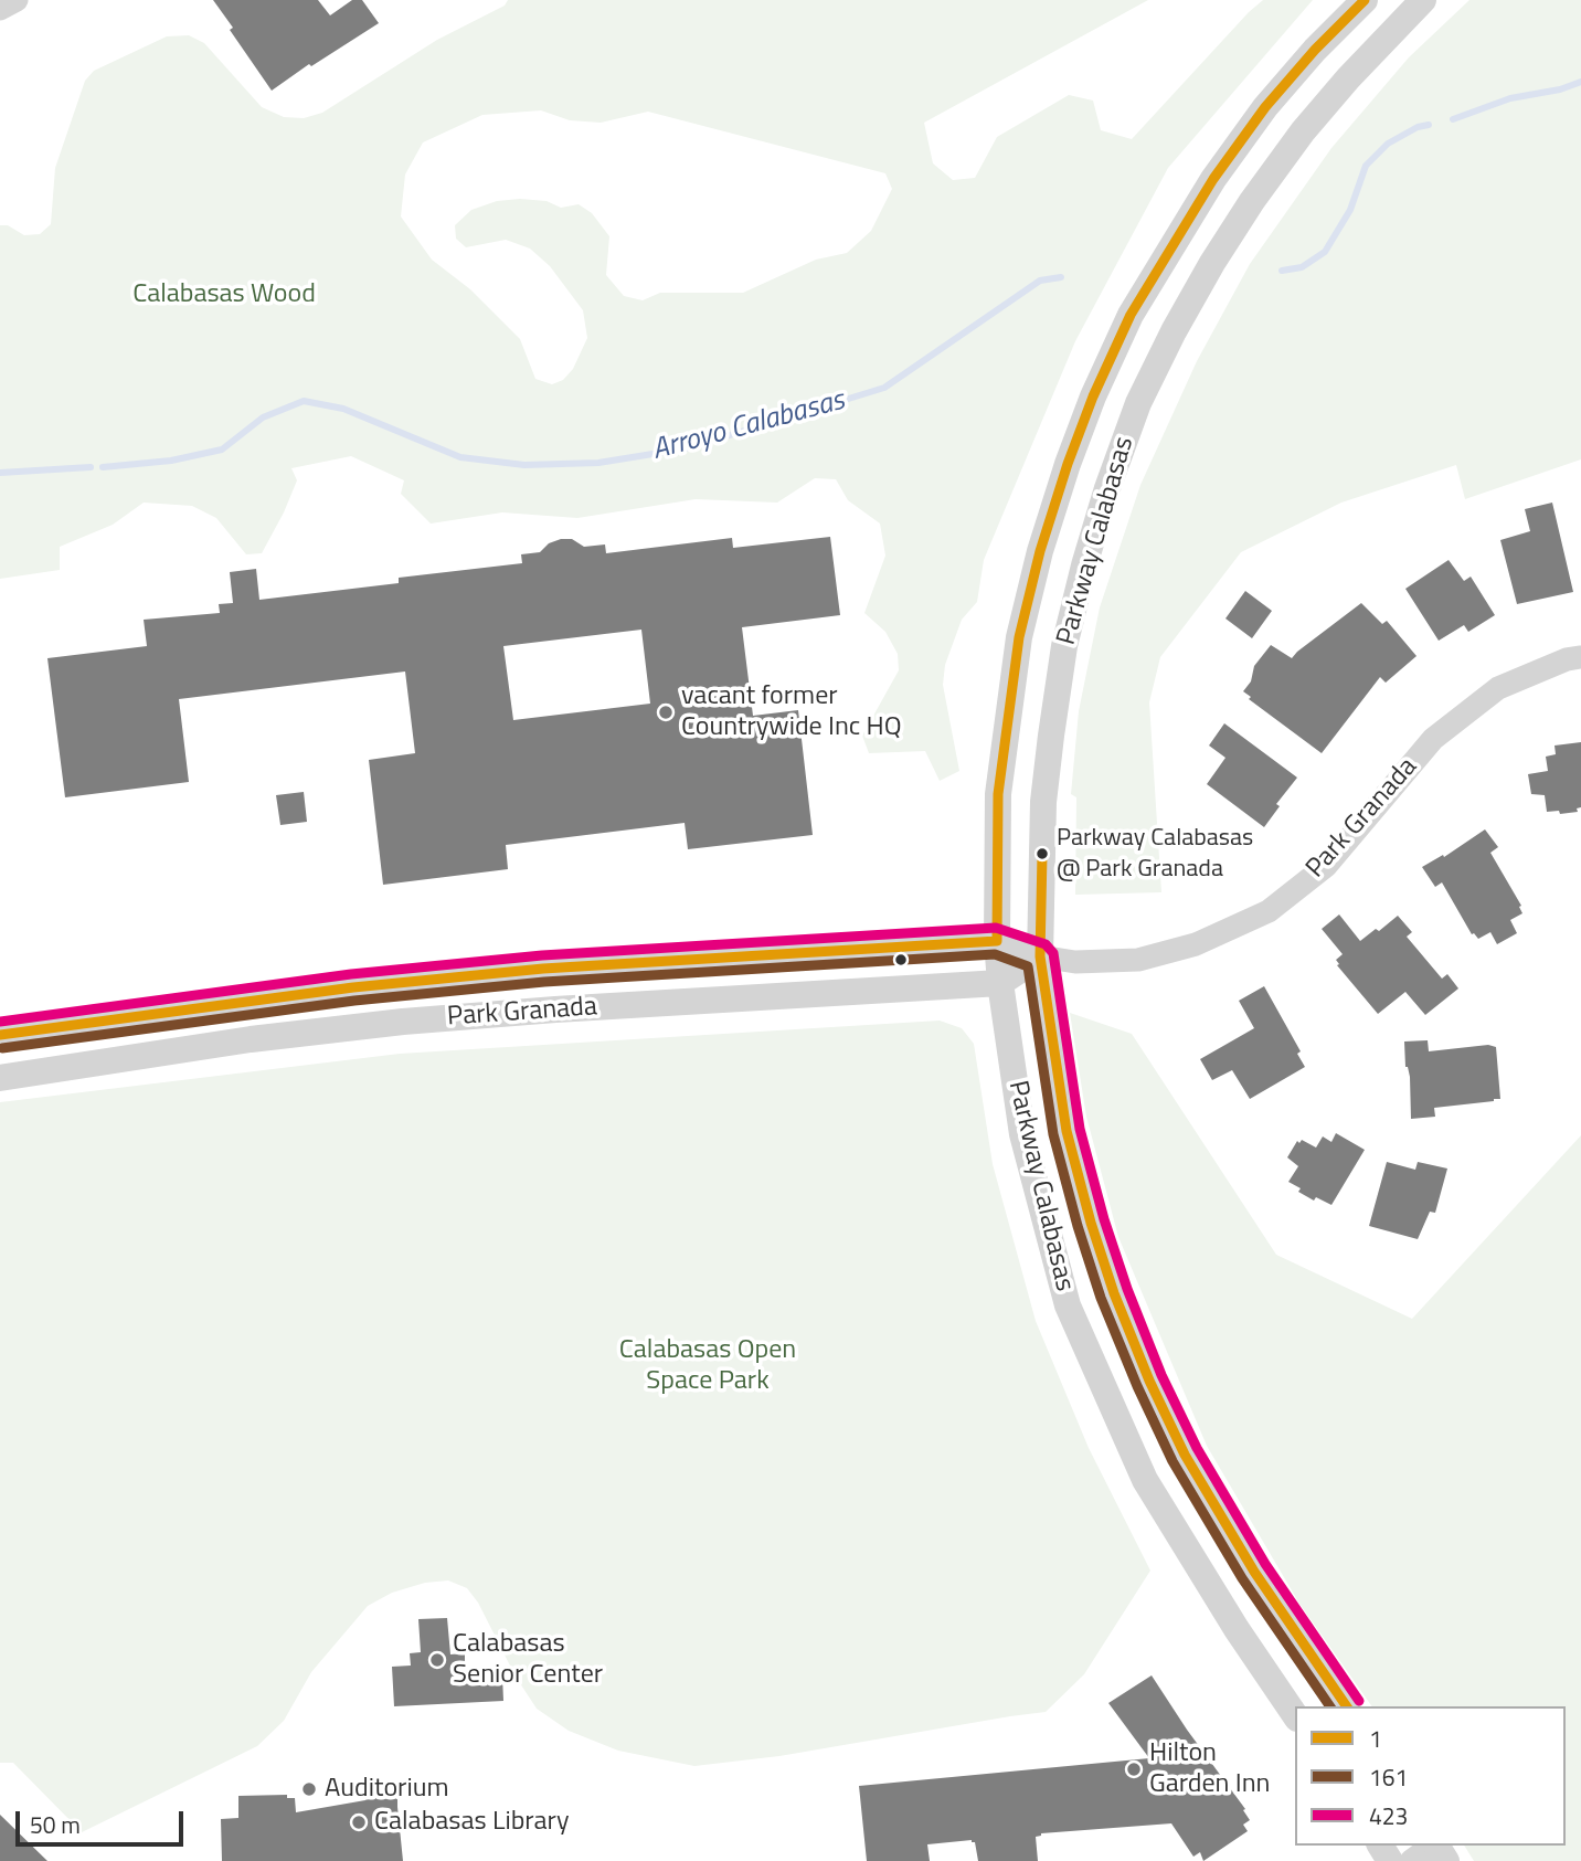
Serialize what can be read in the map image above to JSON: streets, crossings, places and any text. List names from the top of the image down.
{
  "streets": {
    "street": ["Parkway Calabasas", "Park Granada"]
  },
  "crossings": [
    ["Parkway Calabasas", "Park Granada"]
  ],
  "water": ["Arroyo Calabasas"],
  "parks": ["Calabasas Wood", "Calabasas Open Space Park"],
  "places": [
    "vacant former Countrywide Inc HQ",
    "Parkway Calabasas @ Park Granada",
    "Calabasas Senior Center",
    "Hilton Garden Inn",
    "Auditorium",
    "Calabasas Library"
  ],
  "lines": ["transit line 1", "transit line 423", "transit line 161"],
  "legend": ["1", "161", "423"],
  "scale_bar": "50 m"
}
